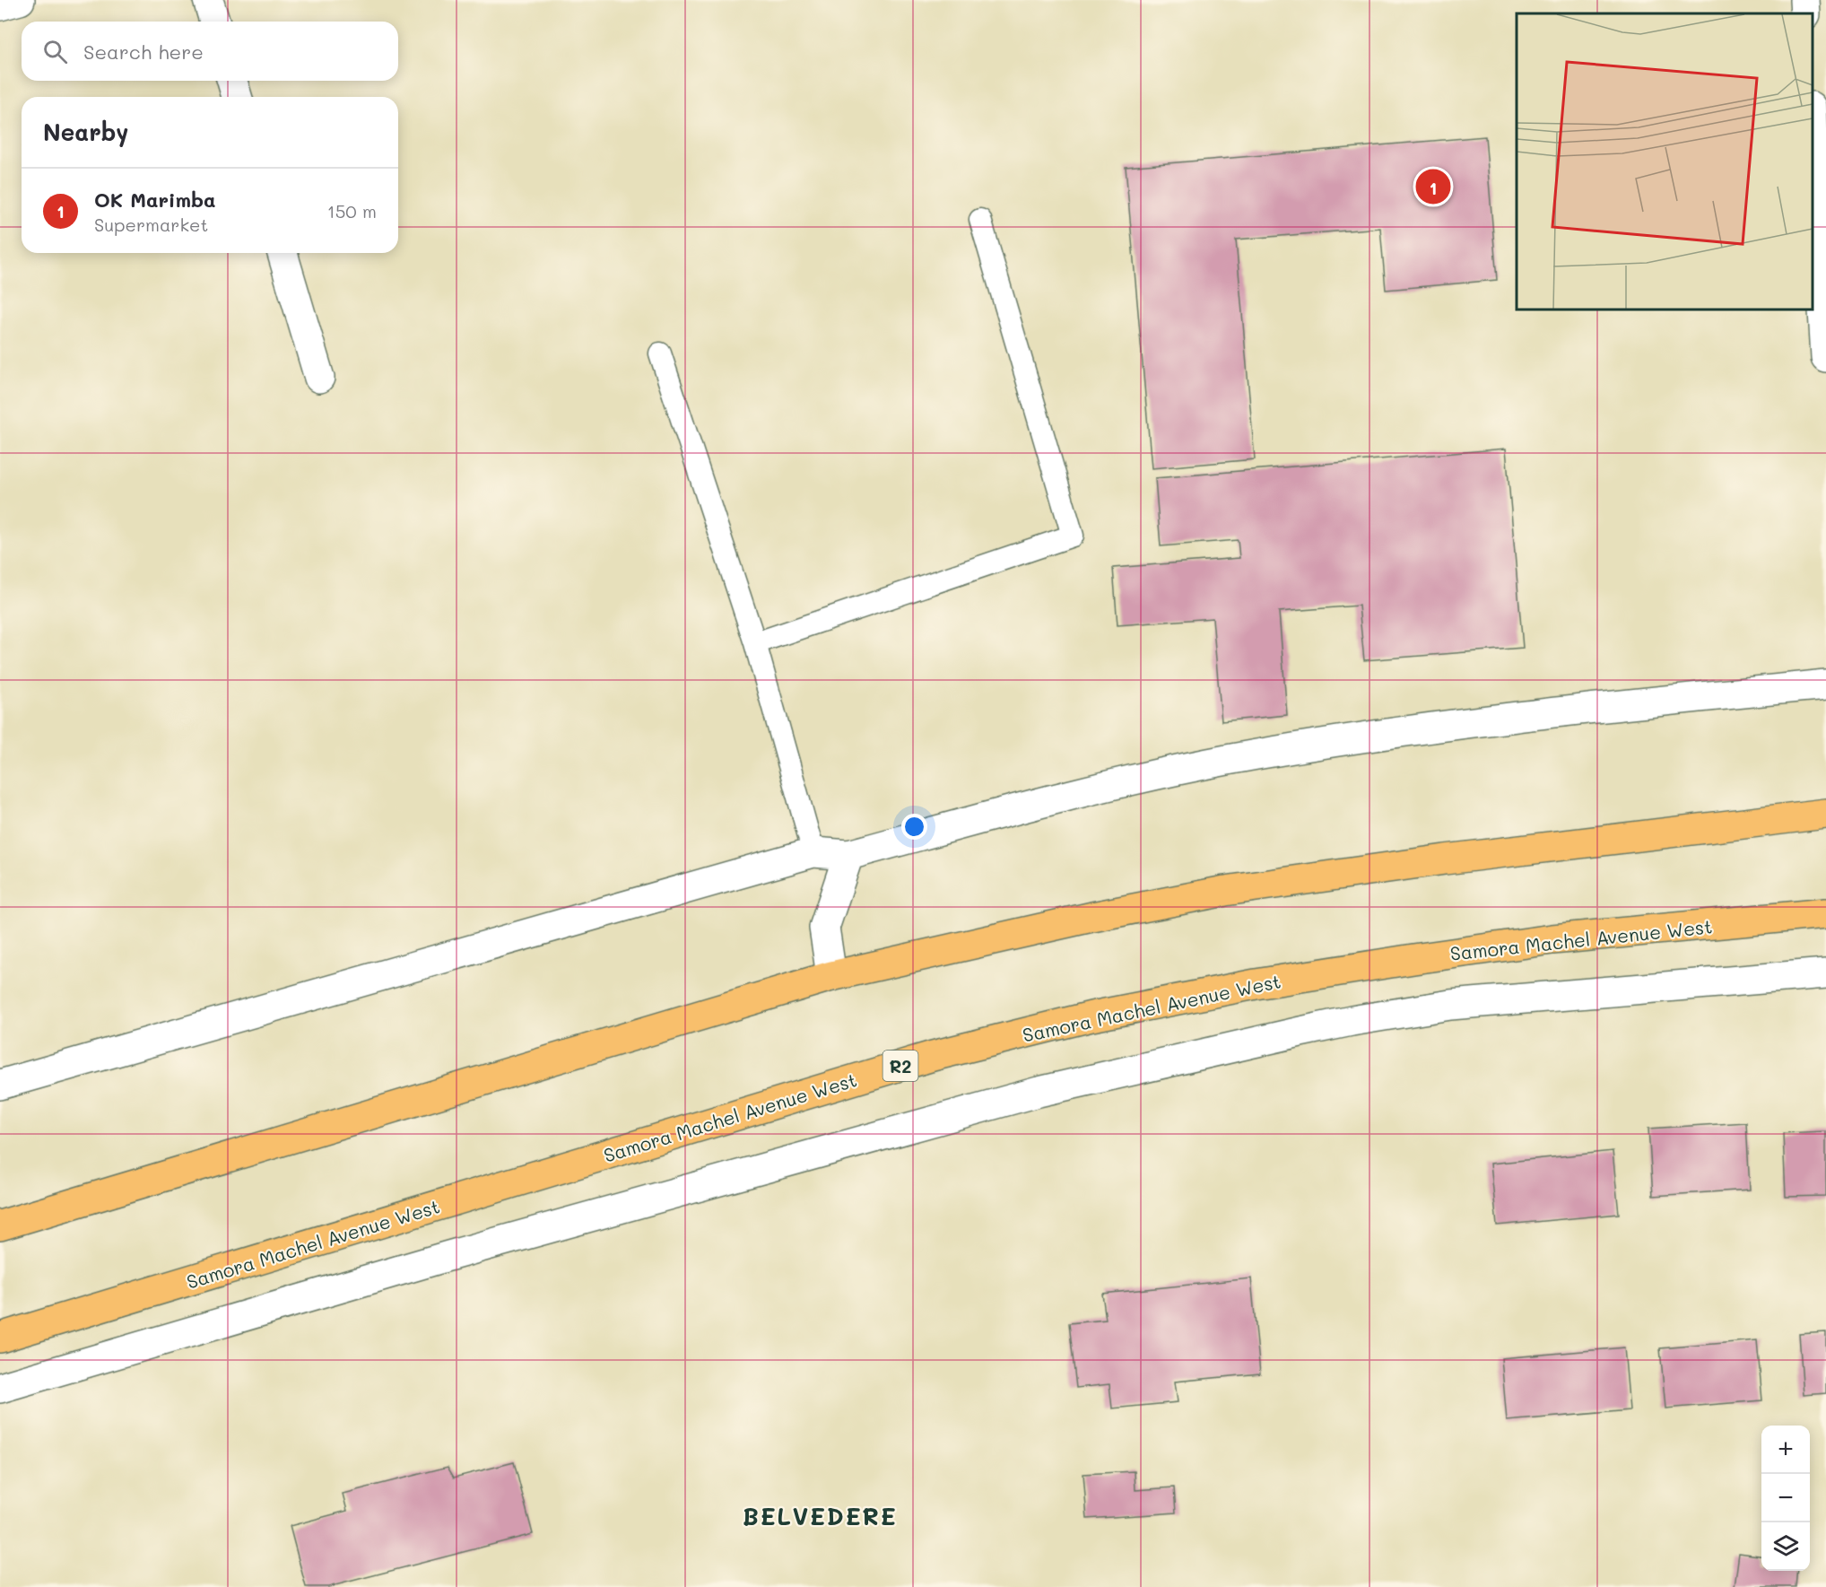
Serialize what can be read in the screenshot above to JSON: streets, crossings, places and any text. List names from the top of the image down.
{
  "streets": {
    "highway": ["Samora Machel Avenue West", "R2"]
  },
  "districts": ["BELVEDERE"],
  "page": {
    "search": "Search here",
    "heading": "Nearby",
    "pins": "1",
    "list": [
      {
        "mark": "1",
        "name": "OK Marimba",
        "note": "Supermarket",
        "value": "150 m"
      }
    ],
    "map_buttons": ["+", "−"]
  }
}
